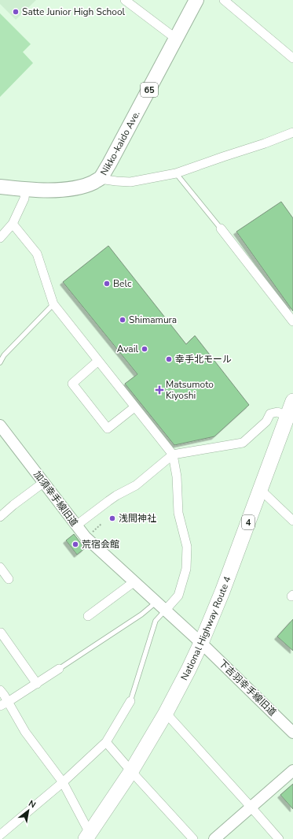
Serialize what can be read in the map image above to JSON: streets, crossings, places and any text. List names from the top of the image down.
{
  "streets": {
    "highway": ["4", "National Highway Route 4"],
    "main road": ["65", "Nikko-kaido Ave."],
    "street": ["加須幸手線旧道", "下吉羽幸手線旧道"]
  },
  "crossings": [
    ["加須幸手線旧道", "National Highway Route 4"],
    ["加須幸手線旧道", "下吉羽幸手線旧道"],
    ["National Highway Route 4", "下吉羽幸手線旧道"]
  ],
  "places": {
    "other": [
      "Satte Junior High School",
      "Belc",
      "Shimamura",
      "Avail",
      "幸手北モール",
      "浅間神社",
      "荒宿会館"
    ],
    "health": ["Matsumoto Kiyoshi"]
  },
  "north": "top right"
}
